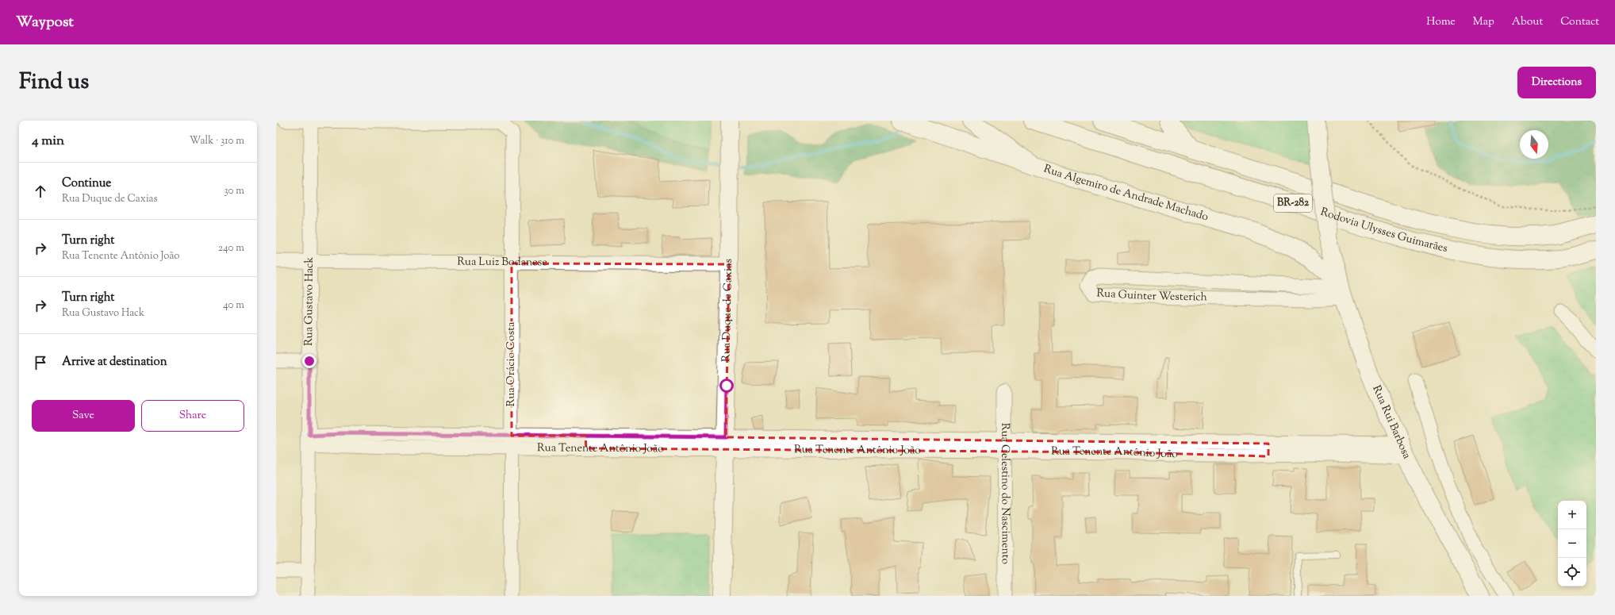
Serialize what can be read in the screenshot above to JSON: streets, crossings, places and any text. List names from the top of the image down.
{
  "streets": {
    "main road": [
      "Rua Algemiro de Andrade Machado",
      "BR-282",
      "Rodovia Ulysses Guimarães",
      "Rua Duque de Caxias",
      "Rua Rui Barbosa"
    ],
    "street": [
      "Rua Luiz Bodanese",
      "Rua Guinter Westerich",
      "Rua Gustavo Hack",
      "Rua Orácio Costa",
      "Rua Tenente Antônio João",
      "Rua Celestino do Nascimento"
    ]
  },
  "crossings": [
    ["Rua Algemiro de Andrade Machado", "Rua Guinter Westerich"],
    ["Rua Algemiro de Andrade Machado", "Rua Rui Barbosa"],
    ["Rua Luiz Bodanese", "Rua Gustavo Hack"],
    ["Rua Luiz Bodanese", "Rua Duque de Caxias"],
    ["Rua Luiz Bodanese", "Rua Orácio Costa"],
    ["Rua Guinter Westerich", "Rua Rui Barbosa"],
    ["Rua Gustavo Hack", "Rua Orácio Costa"],
    ["Rua Gustavo Hack", "Rua Tenente Antônio João"],
    ["Rua Duque de Caxias", "Rua Tenente Antônio João"],
    ["Rua Orácio Costa", "Rua Tenente Antônio João"],
    ["Rua Rui Barbosa", "Rua Tenente Antônio João"],
    ["Rua Tenente Antônio João", "Rua Celestino do Nascimento"]
  ],
  "north": "bottom",
  "page": {
    "header": "Waypost",
    "nav": [
      "Home",
      "Map",
      "About",
      "Contact"
    ],
    "title": "Find us",
    "buttons": [
      "Directions",
      ["Save", "Share"]
    ],
    "heading": ["4 min", "Walk · 310 m"],
    "list": [
      ["Continue", "Rua Duque de Caxias", "30 m"],
      ["Turn right", "Rua Tenente Antônio João", "240 m"],
      ["Turn right", "Rua Gustavo Hack", "40 m"],
      "Arrive at destination"
    ],
    "map_buttons": ["+", "−"]
  }
}
